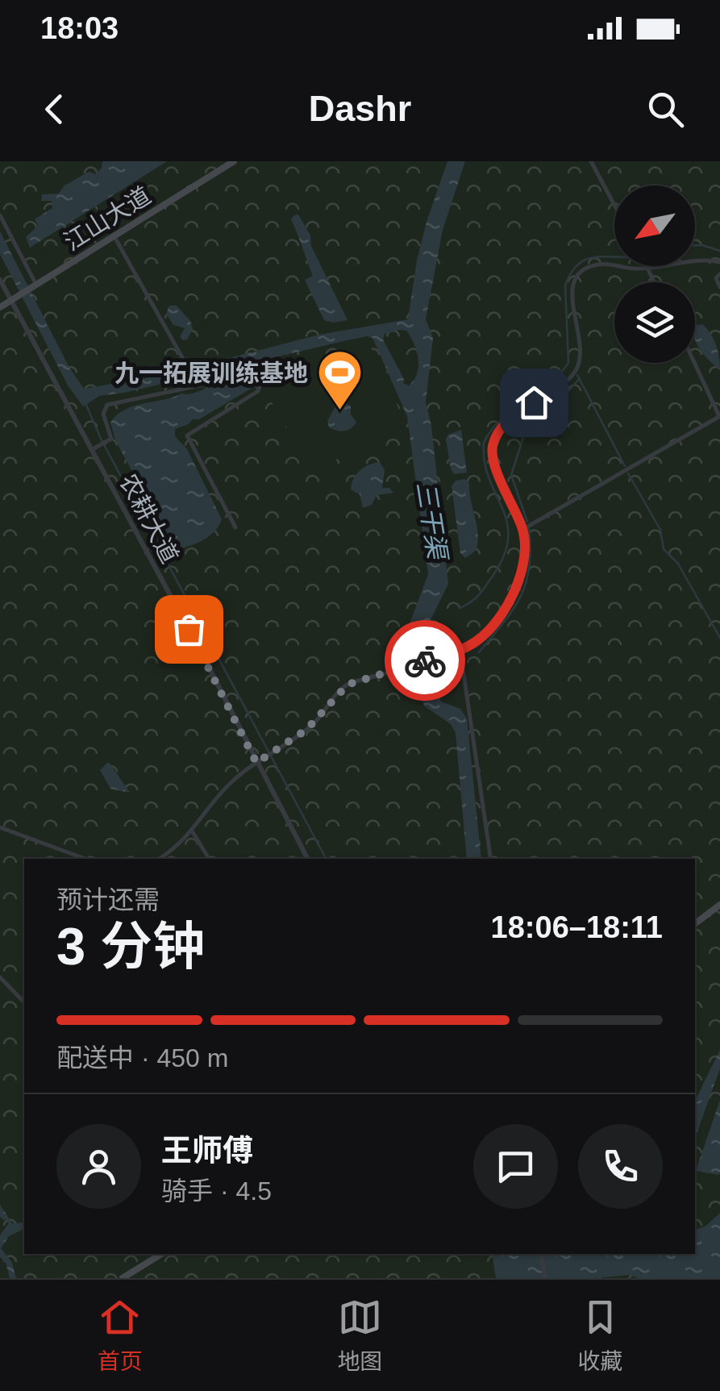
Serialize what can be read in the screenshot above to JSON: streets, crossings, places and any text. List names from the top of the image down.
{
  "streets": {
    "main road": ["江山大道"],
    "street": ["农耕大道"]
  },
  "crossings": [
    ["江山大道", "农耕大道"]
  ],
  "water": ["三干渠"],
  "places": {
    "sports": ["九一拓展训练基地"]
  },
  "north": "bottom left",
  "page": {
    "status": "18:03",
    "header": "Dashr",
    "heading": ["3 分钟", "预计还需", "18:06–18:11"],
    "panel": ["王师傅", "骑手 · 4.5"],
    "bar": "配送中 · 450 m",
    "tabs": ["首页", "地图", "收藏"]
  }
}
